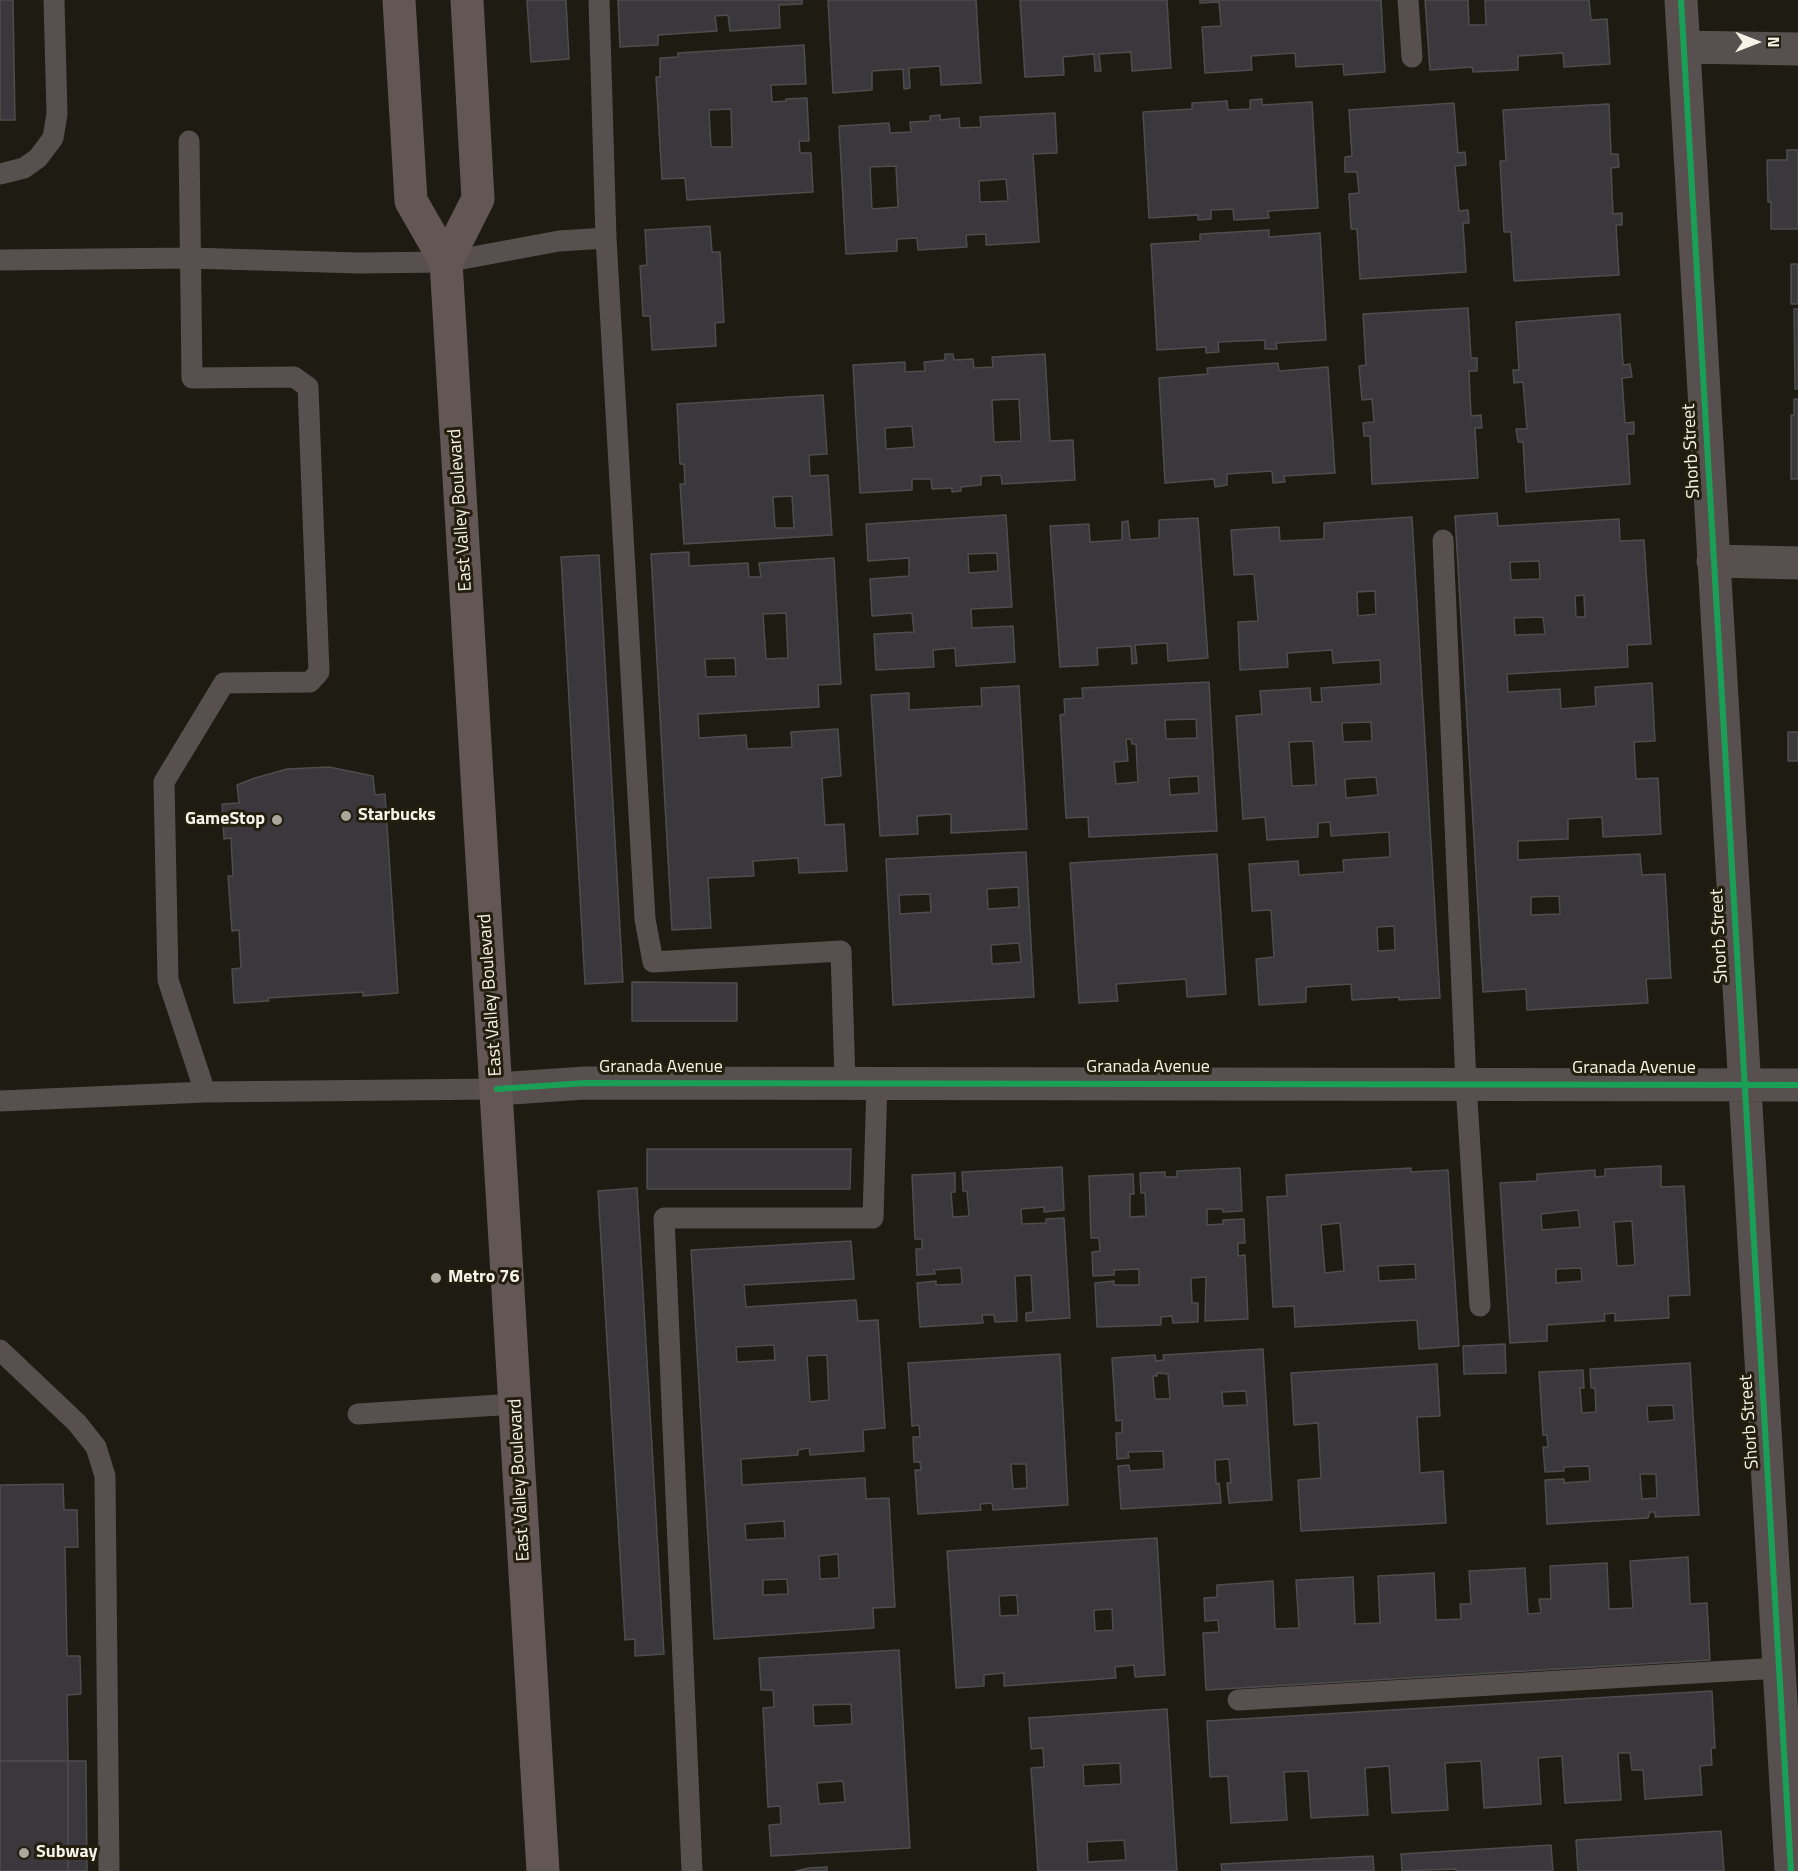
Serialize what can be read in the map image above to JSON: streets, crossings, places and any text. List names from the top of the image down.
{
  "streets": {
    "main road": ["East Valley Boulevard"],
    "street": ["Shorb Street", "Granada Avenue"]
  },
  "crossings": [
    ["Shorb Street", "Granada Avenue"],
    ["East Valley Boulevard", "Granada Avenue"]
  ],
  "places": [
    "Starbucks",
    "GameStop",
    "Metro 76",
    "Subway"
  ],
  "north": "right"
}
